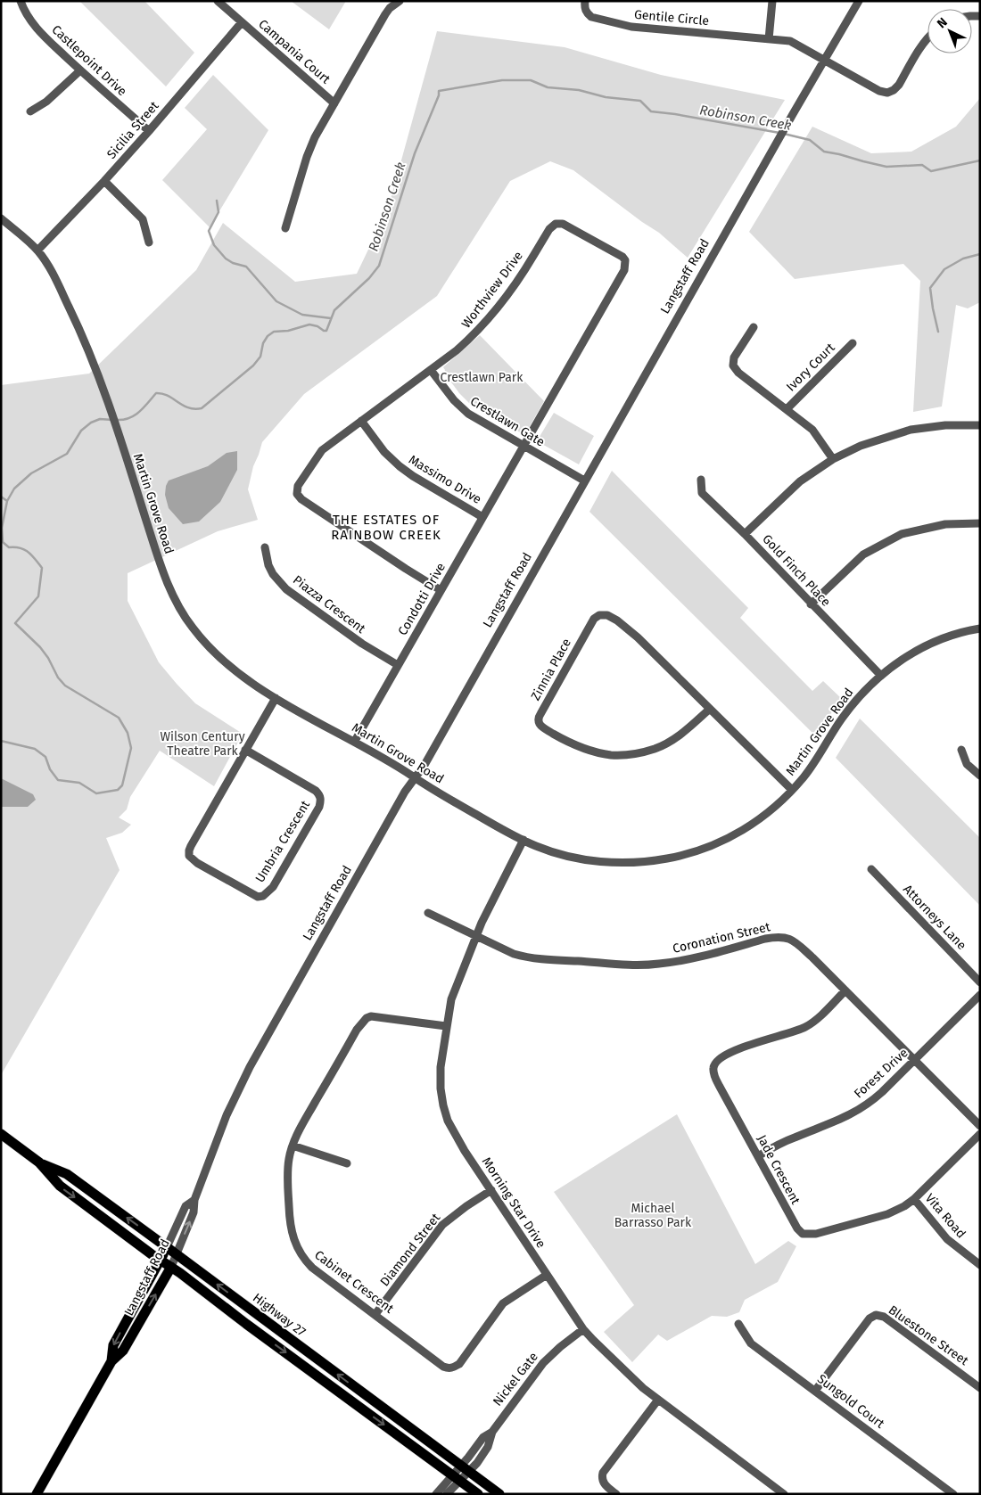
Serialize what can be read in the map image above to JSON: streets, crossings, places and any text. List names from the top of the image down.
{
  "streets": {
    "main road": ["Langstaff Road", "Highway 27"],
    "street": [
      "Gentile Circle",
      "Campania Court",
      "Castlepoint Drive",
      "Sicilia Street",
      "Worthview Drive",
      "Ivory Court",
      "Crestlawn Gate",
      "Massimo Drive",
      "Martin Grove Road",
      "Gold Finch Place",
      "Condotti Drive",
      "Piazza Crescent",
      "Zinnia Place",
      "Umbria Crescent",
      "Attorneys Lane",
      "Coronation Street",
      "Forest Drive",
      "Jade Crescent",
      "Morning Star Drive",
      "Vita Road",
      "Diamond Street",
      "Cabinet Crescent",
      "Bluestone Street",
      "Nickel Gate",
      "Sungold Court"
    ]
  },
  "crossings": [
    ["Gentile Circle", "Langstaff Road"],
    ["Campania Court", "Sicilia Street"],
    ["Castlepoint Drive", "Sicilia Street"],
    ["Sicilia Street", "Martin Grove Road"],
    ["Langstaff Road", "Crestlawn Gate"],
    ["Langstaff Road", "Martin Grove Road"],
    ["Langstaff Road", "Highway 27"],
    ["Worthview Drive", "Crestlawn Gate"],
    ["Worthview Drive", "Massimo Drive"],
    ["Worthview Drive", "Condotti Drive"],
    ["Crestlawn Gate", "Condotti Drive"],
    ["Massimo Drive", "Condotti Drive"],
    ["Martin Grove Road", "Gold Finch Place"],
    ["Martin Grove Road", "Condotti Drive"],
    ["Martin Grove Road", "Zinnia Place"],
    ["Martin Grove Road", "Morning Star Drive"],
    ["Condotti Drive", "Piazza Crescent"],
    ["Coronation Street", "Forest Drive"],
    ["Coronation Street", "Jade Crescent"],
    ["Coronation Street", "Morning Star Drive"],
    ["Forest Drive", "Jade Crescent"],
    ["Jade Crescent", "Vita Road"],
    ["Morning Star Drive", "Diamond Street"],
    ["Morning Star Drive", "Cabinet Crescent"],
    ["Morning Star Drive", "Nickel Gate"],
    ["Diamond Street", "Cabinet Crescent"],
    ["Highway 27", "Nickel Gate"],
    ["Bluestone Street", "Sungold Court"]
  ],
  "districts": ["THE ESTATES OF RAINBOW CREEK"],
  "water": ["Robinson Creek"],
  "parks": ["Crestlawn Park", "Wilson Century Theatre Park", "Michael Barrasso Park"],
  "north": "top left"
}
